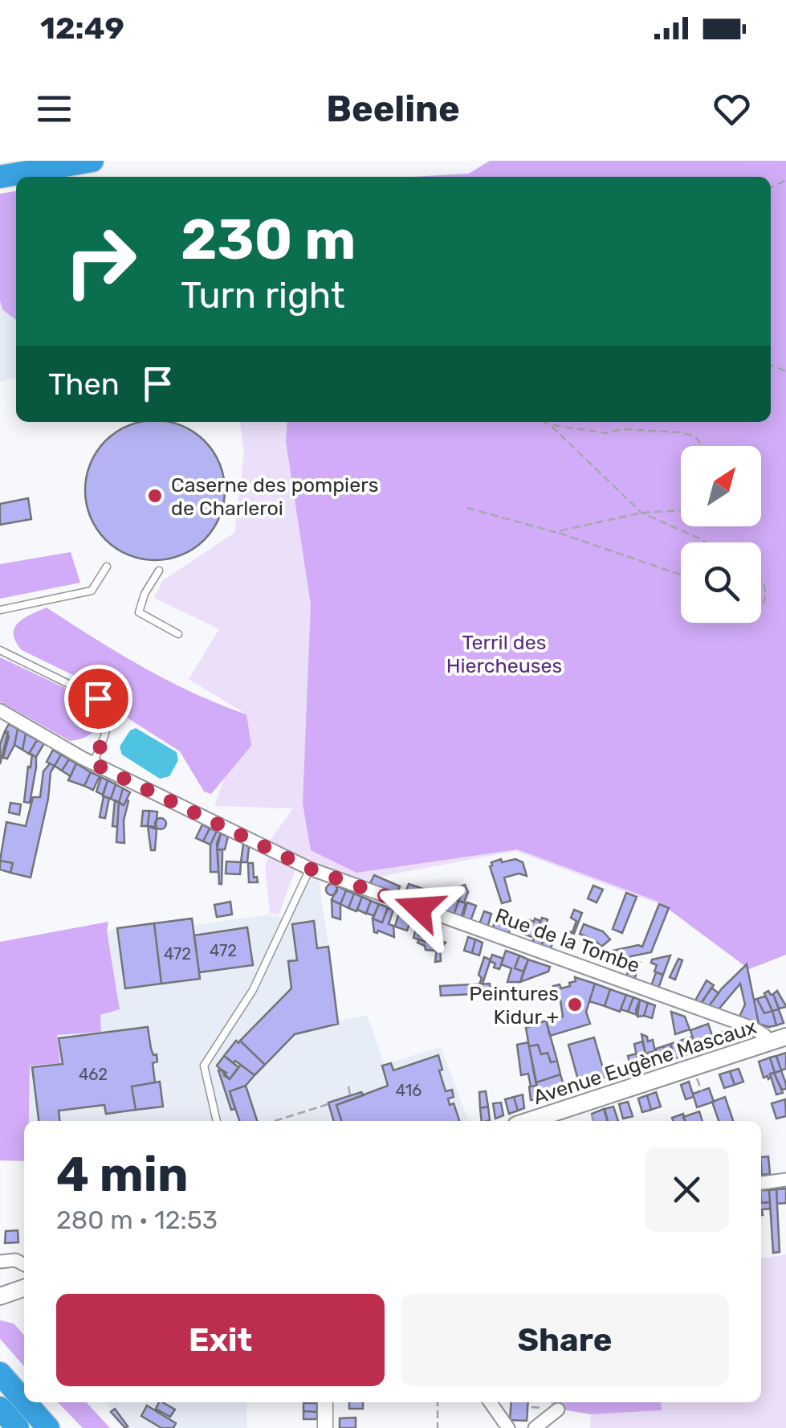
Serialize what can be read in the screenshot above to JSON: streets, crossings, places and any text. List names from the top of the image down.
{
  "streets": {
    "main road": ["Avenue Eugène Mascaux"],
    "street": ["Rue de la Tombe"]
  },
  "crossings": [
    ["Rue de la Tombe", "Avenue Eugène Mascaux"]
  ],
  "parks": ["Terril des Hiercheuses"],
  "places": ["Caserne des pompiers de Charleroi", "Peintures Kidur +"],
  "house_numbers": [
    "472",
    "472",
    "462",
    "416"
  ],
  "north": "top right",
  "page": {
    "status": "12:49",
    "header": "Beeline",
    "turn": ["230 m", "Turn right"],
    "then": "Then",
    "heading": ["4 min", "280 m · 12:53"],
    "buttons": ["Exit", "Share"]
  }
}
